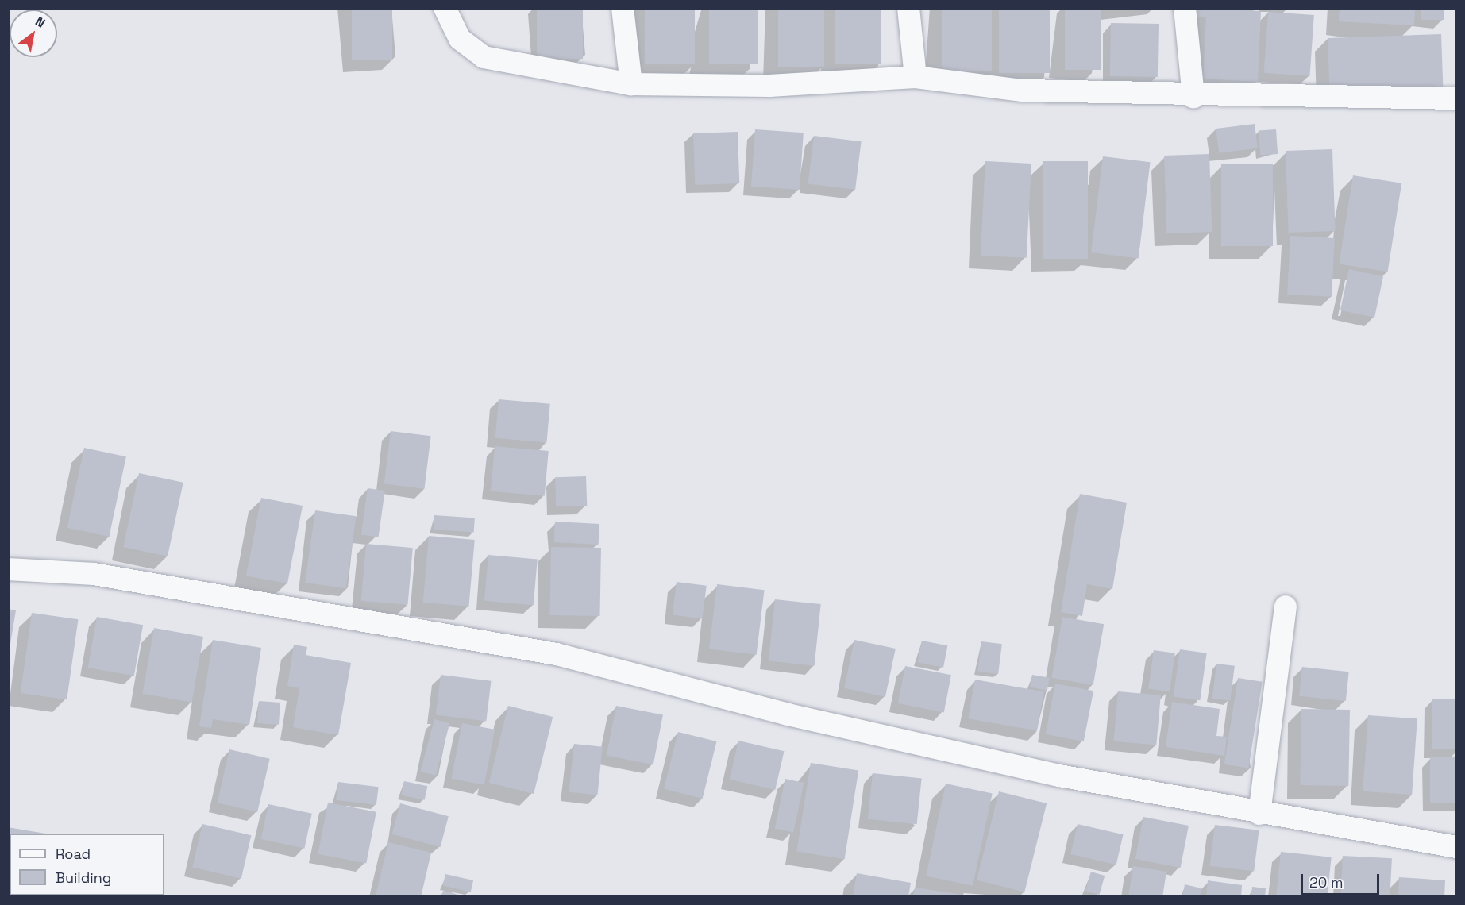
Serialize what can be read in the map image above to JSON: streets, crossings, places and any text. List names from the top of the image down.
{
  "legend": ["Road", "Building"],
  "scale_bar": "20 m",
  "north": "top right"
}
